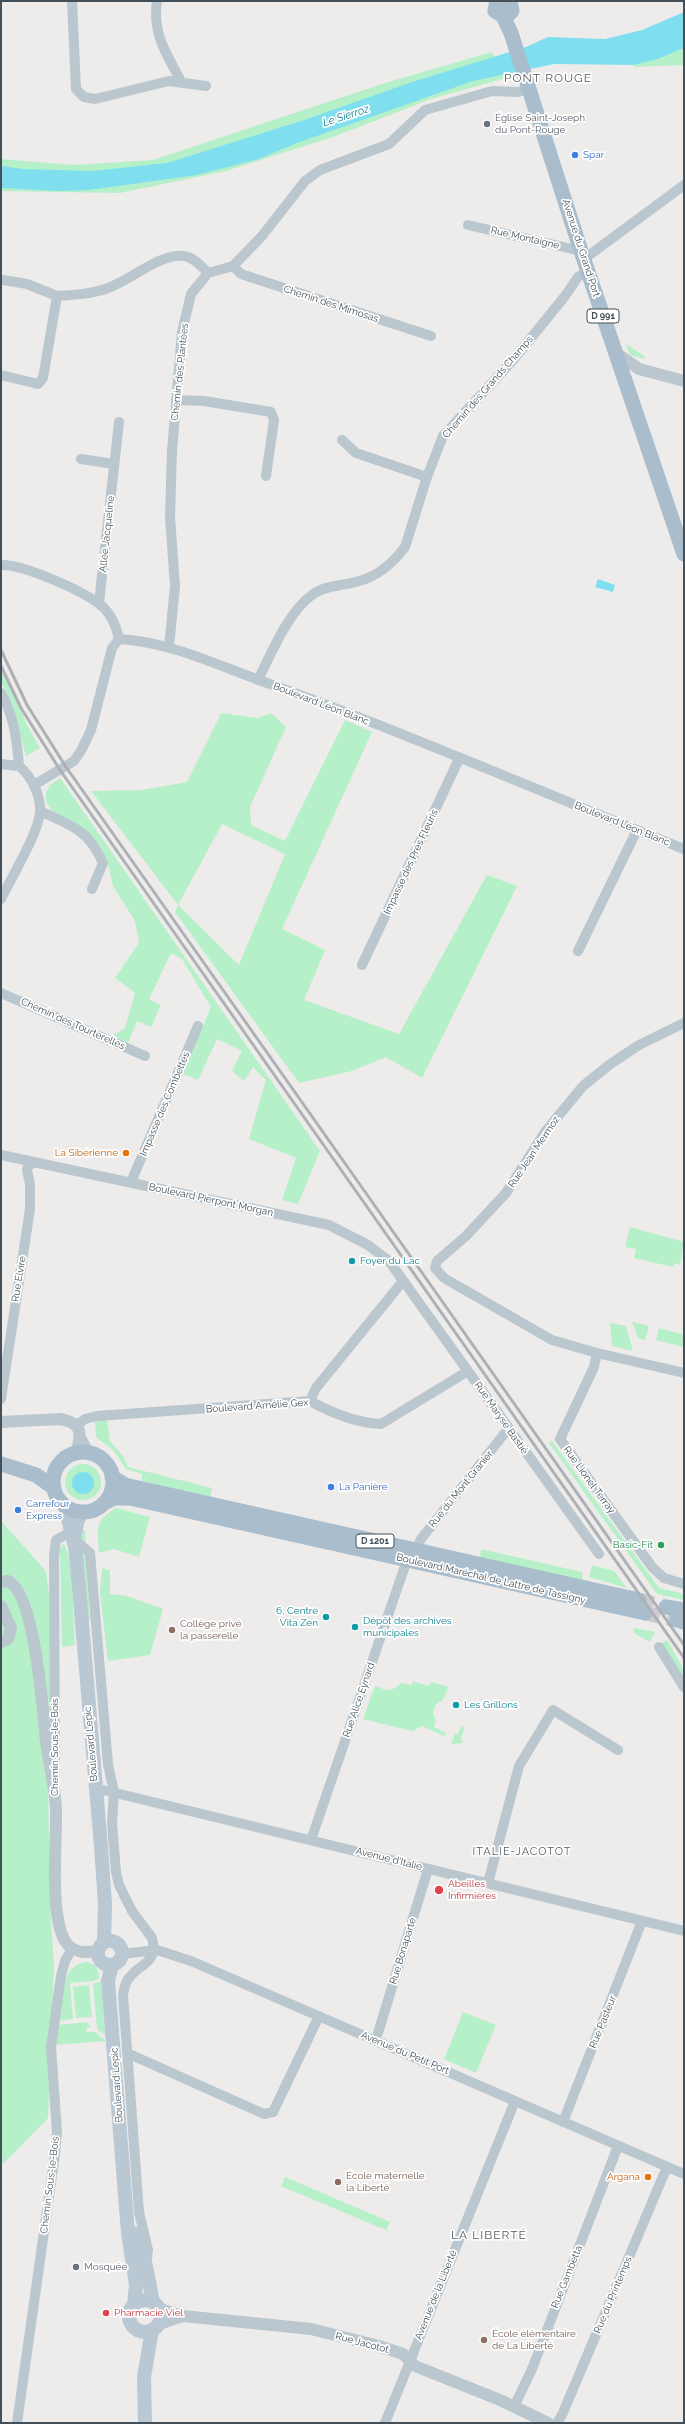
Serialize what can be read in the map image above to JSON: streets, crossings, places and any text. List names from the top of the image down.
{
  "streets": {
    "main road": [
      "Avenue du Grand Port",
      "D 991",
      "D 1201",
      "Boulevard Maréchal de Lattre de Tassigny",
      "Boulevard Lepic"
    ],
    "street": [
      "Rue Montaigne",
      "Chemin des Mimosas",
      "Chemin des Plantées",
      "Chemin des Grands Champs",
      "Allée Jacqueline",
      "Boulevard Léon Blanc",
      "Impasse des Prés Fleuris",
      "Chemin des Tourterelles",
      "Impasse des Combettes",
      "Rue Jean Mermoz",
      "Boulevard Pierpont Morgan",
      "Rue Elvire",
      "Boulevard Amélie Gex",
      "Rue Maryse Bastié",
      "Rue Lionel Terray",
      "Rue du Mont Granier",
      "Rue Alice Eynard",
      "Chemin Sous-le-Bois",
      "Avenue d'Italie",
      "Rue Bonaparte",
      "Rue Pasteur",
      "Avenue du Petit Port",
      "Rue Gambetta",
      "Avenue de la Liberté",
      "Rue du Printemps",
      "Rue Jacotot"
    ]
  },
  "crossings": [
    ["Rue Montaigne", "Avenue du Grand Port"],
    ["Rue Montaigne", "Chemin des Grands Champs"],
    ["Avenue du Grand Port", "D 991"],
    ["Avenue du Grand Port", "Chemin des Grands Champs"],
    ["Chemin des Plantées", "Boulevard Léon Blanc"],
    ["Chemin des Grands Champs", "Boulevard Léon Blanc"],
    ["Boulevard Léon Blanc", "Impasse des Prés Fleuris"],
    ["Impasse des Combettes", "Boulevard Pierpont Morgan"],
    ["Rue Jean Mermoz", "Rue Lionel Terray"],
    ["Boulevard Pierpont Morgan", "Rue Elvire"],
    ["Boulevard Pierpont Morgan", "Rue Maryse Bastié"],
    ["Boulevard Amélie Gex", "Rue Maryse Bastié"],
    ["Rue Maryse Bastié", "Rue du Mont Granier"],
    ["Rue du Mont Granier", "Boulevard Maréchal de Lattre de Tassigny"],
    ["Rue du Mont Granier", "Rue Alice Eynard"],
    ["Boulevard Maréchal de Lattre de Tassigny", "Rue Alice Eynard"],
    ["Boulevard Maréchal de Lattre de Tassigny", "Boulevard Lepic"],
    ["Rue Alice Eynard", "Avenue d'Italie"],
    ["Boulevard Lepic", "Chemin Sous-le-Bois"],
    ["Boulevard Lepic", "Avenue d'Italie"],
    ["Boulevard Lepic", "Avenue du Petit Port"],
    ["Avenue d'Italie", "Rue Bonaparte"],
    ["Avenue d'Italie", "Rue Pasteur"],
    ["Rue Pasteur", "Avenue du Petit Port"],
    ["Avenue du Petit Port", "Rue Gambetta"],
    ["Avenue du Petit Port", "Avenue de la Liberté"],
    ["Avenue du Petit Port", "Rue du Printemps"],
    ["Rue Gambetta", "Rue Jacotot"],
    ["Avenue de la Liberté", "Rue Jacotot"]
  ],
  "districts": ["PONT ROUGE", "ITALIE-JACOTOT", "LA LIBERTÉ"],
  "water": ["Le Sierroz"],
  "places": [
    "Église Saint-Joseph du Pont-Rouge",
    "Spar",
    "La Sibérienne",
    "Foyer du Lac",
    "La Panière",
    "Carrefour Express",
    "Basic-Fit",
    "6, Centre Vita Zen",
    "Dépôt des archives municipales",
    "Collège privé la passerelle",
    "Les Grillons",
    "Abeilles Infirmières",
    "Argana",
    "École maternelle la Liberté",
    "Mosquée",
    "Pharmacie Viel",
    "École élémentaire de La Liberté"
  ]
}
